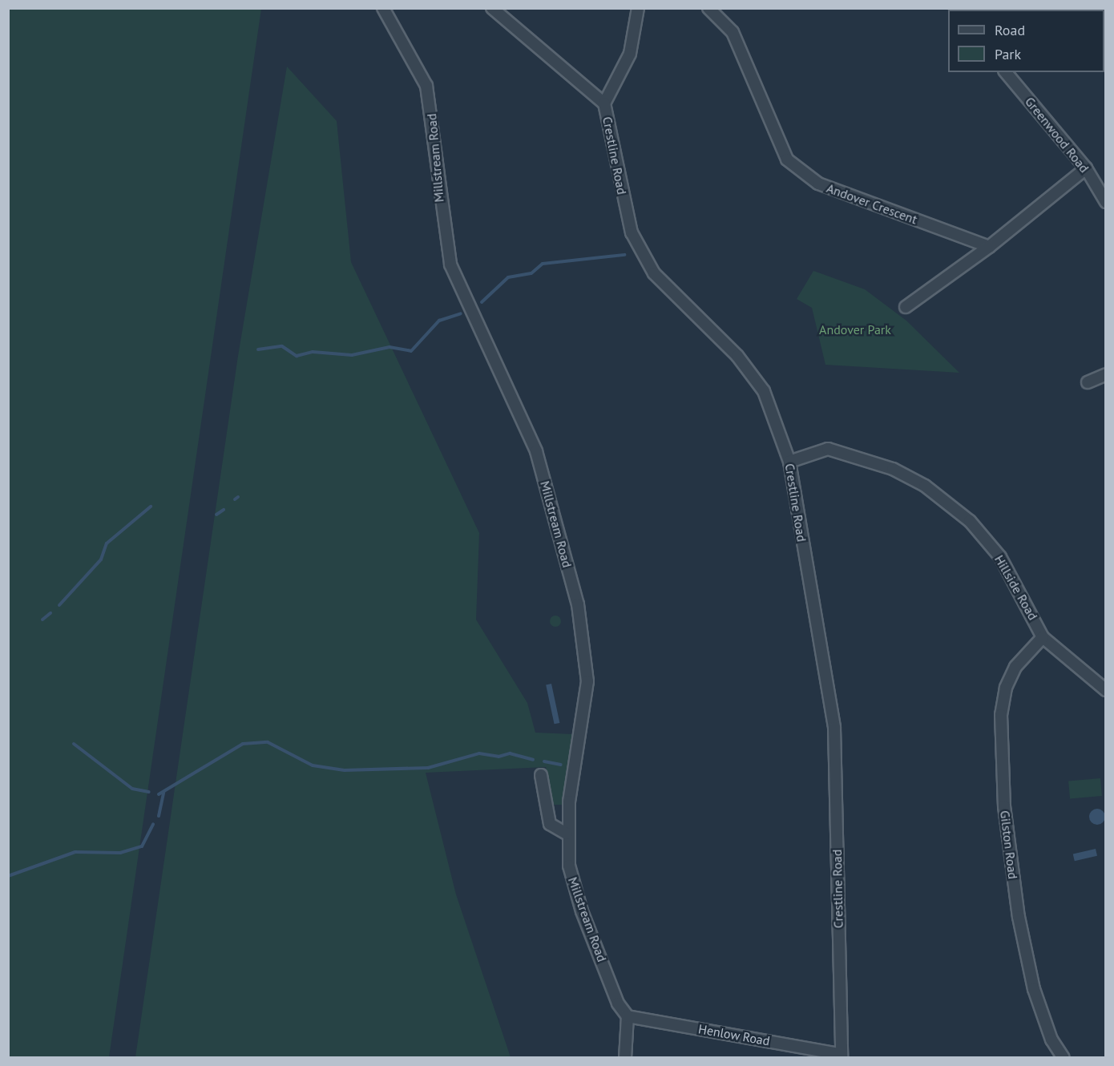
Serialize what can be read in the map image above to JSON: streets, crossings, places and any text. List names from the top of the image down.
{
  "streets": {
    "street": [
      "Greenwood Road",
      "Crestline Road",
      "Millstream Road",
      "Andover Crescent",
      "Hillside Road",
      "Gilston Road",
      "Henlow Road"
    ]
  },
  "crossings": [
    ["Crestline Road", "Hillside Road"],
    ["Crestline Road", "Henlow Road"],
    ["Millstream Road", "Henlow Road"],
    ["Hillside Road", "Gilston Road"]
  ],
  "parks": ["Andover Park"],
  "legend": ["Road", "Park"]
}
